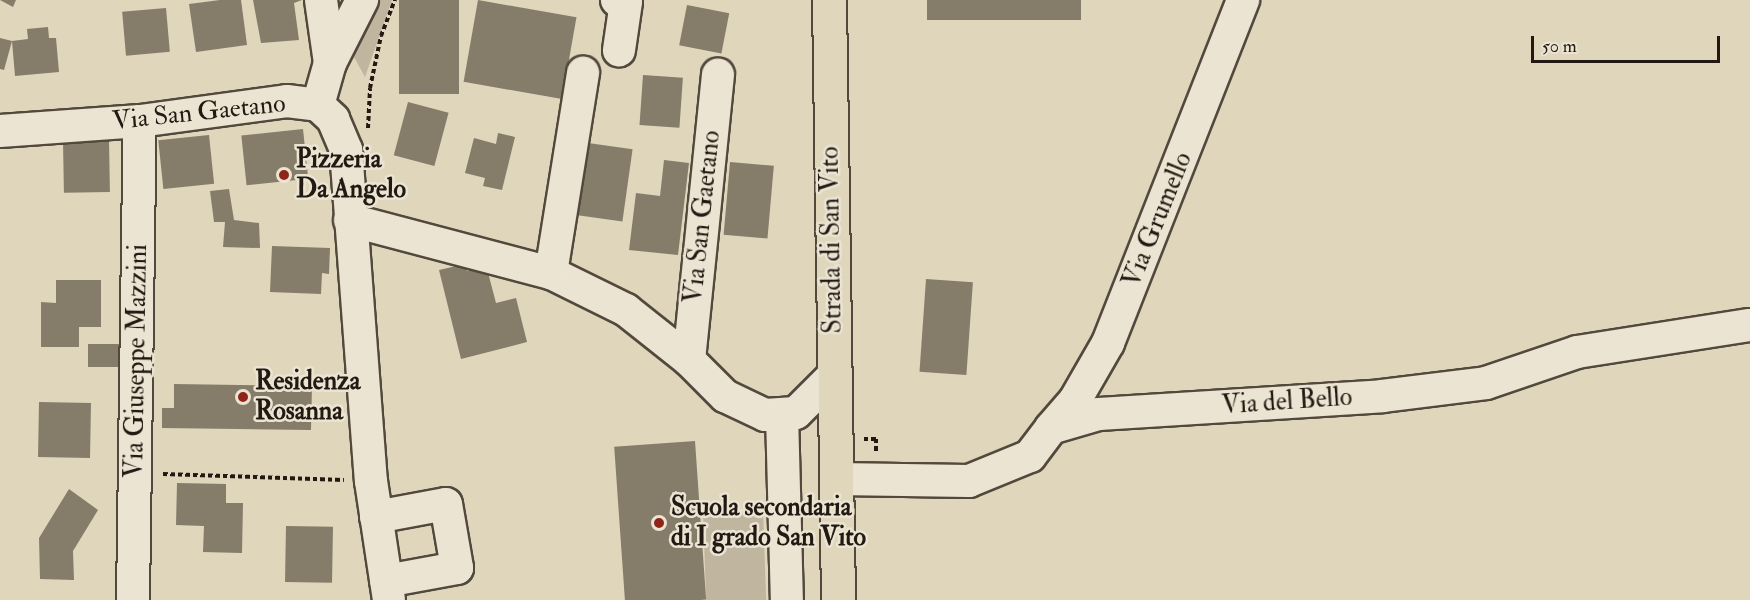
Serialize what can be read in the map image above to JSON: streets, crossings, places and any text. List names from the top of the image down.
{
  "streets": {
    "main road": ["Strada di San Vito"],
    "street": [
      "Via San Gaetano",
      "Via Grumello",
      "Via Giuseppe Mazzini",
      "Via del Bello"
    ]
  },
  "crossings": [
    ["Via San Gaetano", "Via Giuseppe Mazzini"],
    ["Via Grumello", "Via del Bello"]
  ],
  "places": ["Pizzeria Da Angelo", "Residenza Rosanna", "Scuola secondaria di I grado San Vito"],
  "scale_bar": "50 m"
}
